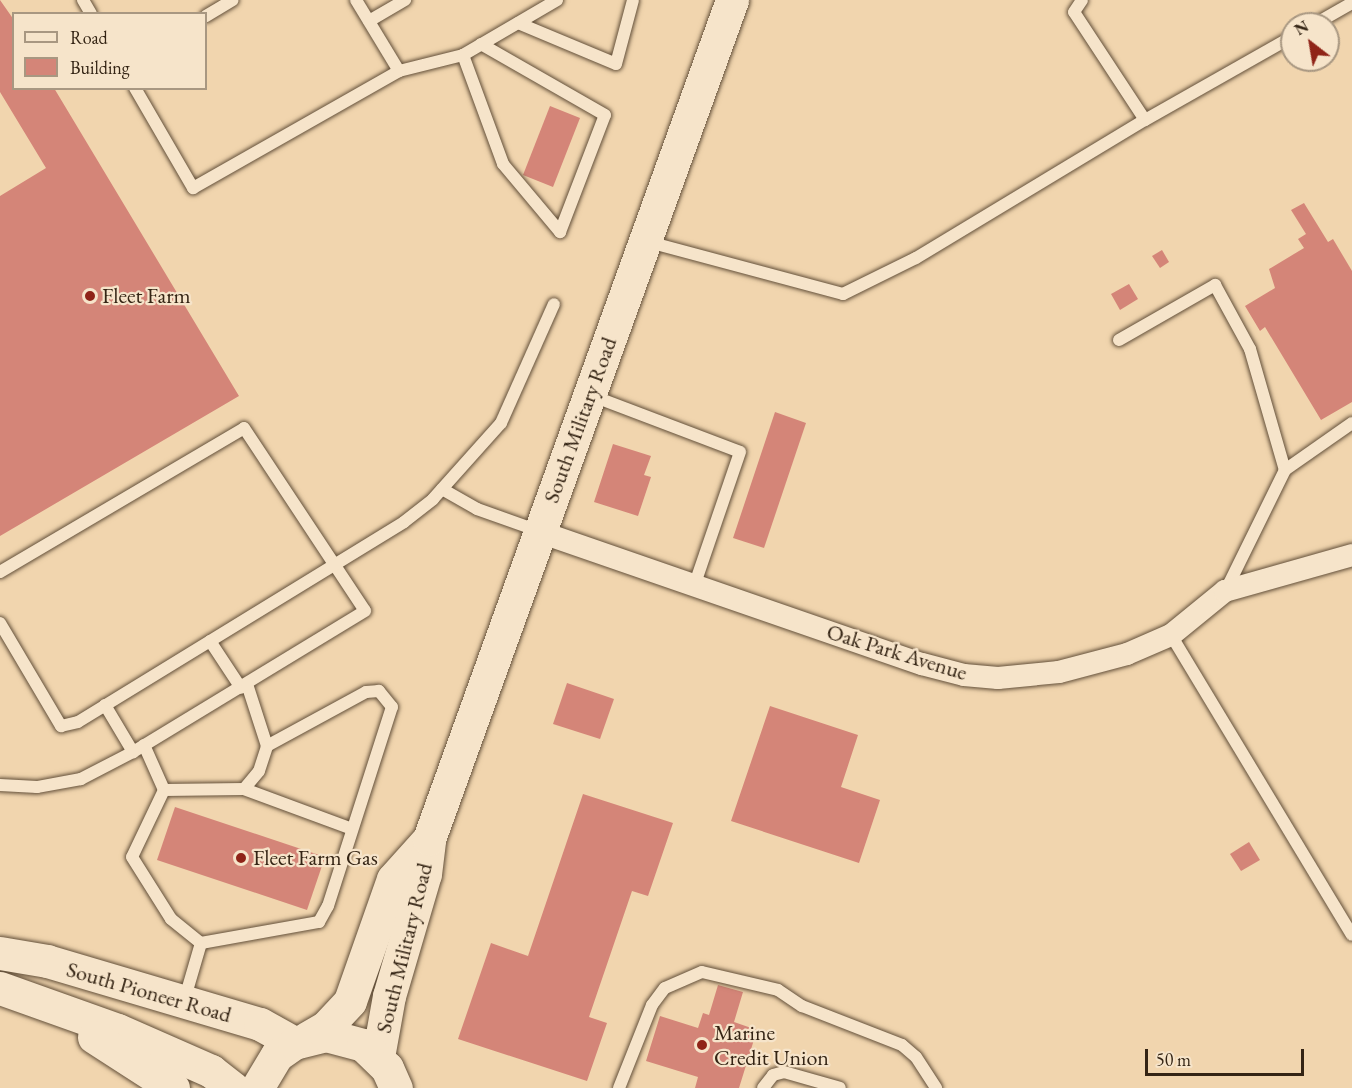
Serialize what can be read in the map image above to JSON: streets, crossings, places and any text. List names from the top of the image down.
{
  "streets": {
    "main road": ["South Military Road", "South Pioneer Road"],
    "street": ["Oak Park Avenue"]
  },
  "crossings": [
    ["South Military Road", "Oak Park Avenue"],
    ["South Military Road", "South Pioneer Road"]
  ],
  "places": ["Fleet Farm", "Fleet Farm Gas", "Marine Credit Union"],
  "legend": ["Road", "Building"],
  "scale_bar": "50 m",
  "north": "top left"
}
